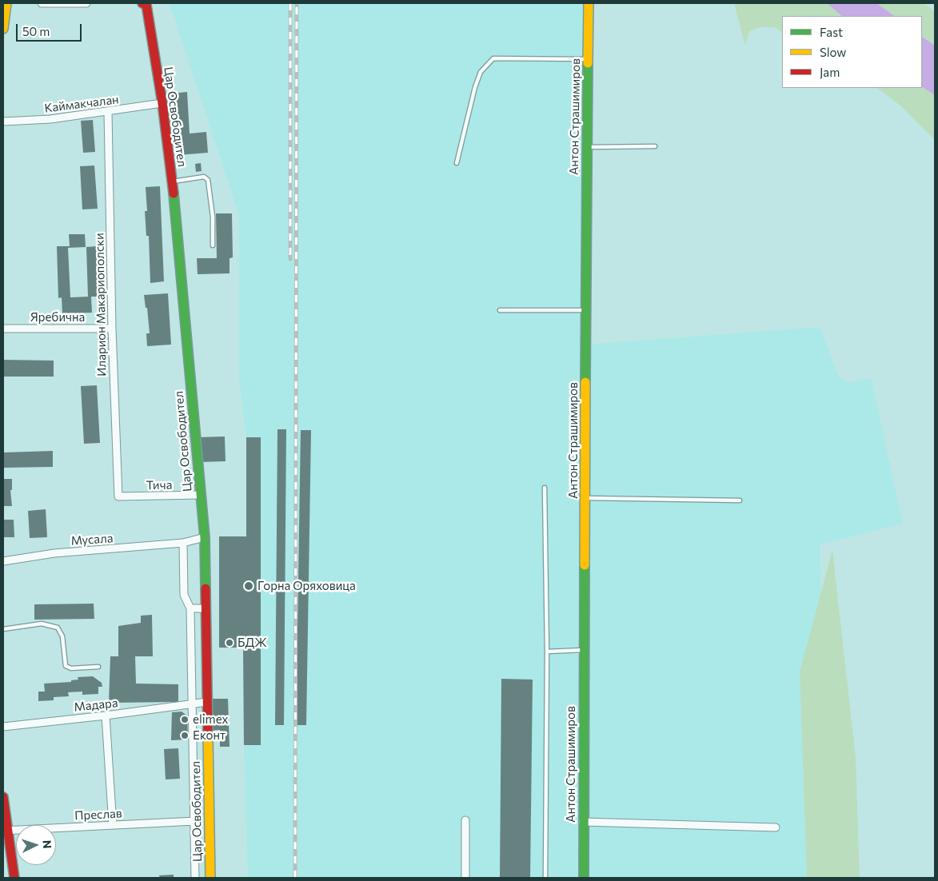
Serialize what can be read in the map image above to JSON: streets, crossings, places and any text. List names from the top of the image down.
{
  "streets": {
    "street": [
      "Каймакчалан",
      "Цар Освободител",
      "Антон Страшимиров",
      "Иларион Макариополски",
      "Яребична",
      "Тича",
      "Мусала",
      "Мадара",
      "Преслав"
    ]
  },
  "crossings": [
    ["Каймакчалан", "Цар Освободител"],
    ["Каймакчалан", "Иларион Макариополски"],
    ["Цар Освободител", "Тича"],
    ["Цар Освободител", "Мусала"],
    ["Цар Освободител", "Мадара"],
    ["Цар Освободител", "Преслав"],
    ["Иларион Макариополски", "Яребична"],
    ["Иларион Макариополски", "Тича"]
  ],
  "places": [
    "Горна Оряховица",
    "БДЖ",
    "elimex",
    "Еконт"
  ],
  "legend": ["Fast", "Slow", "Jam"],
  "scale_bar": "50 m",
  "north": "right"
}
